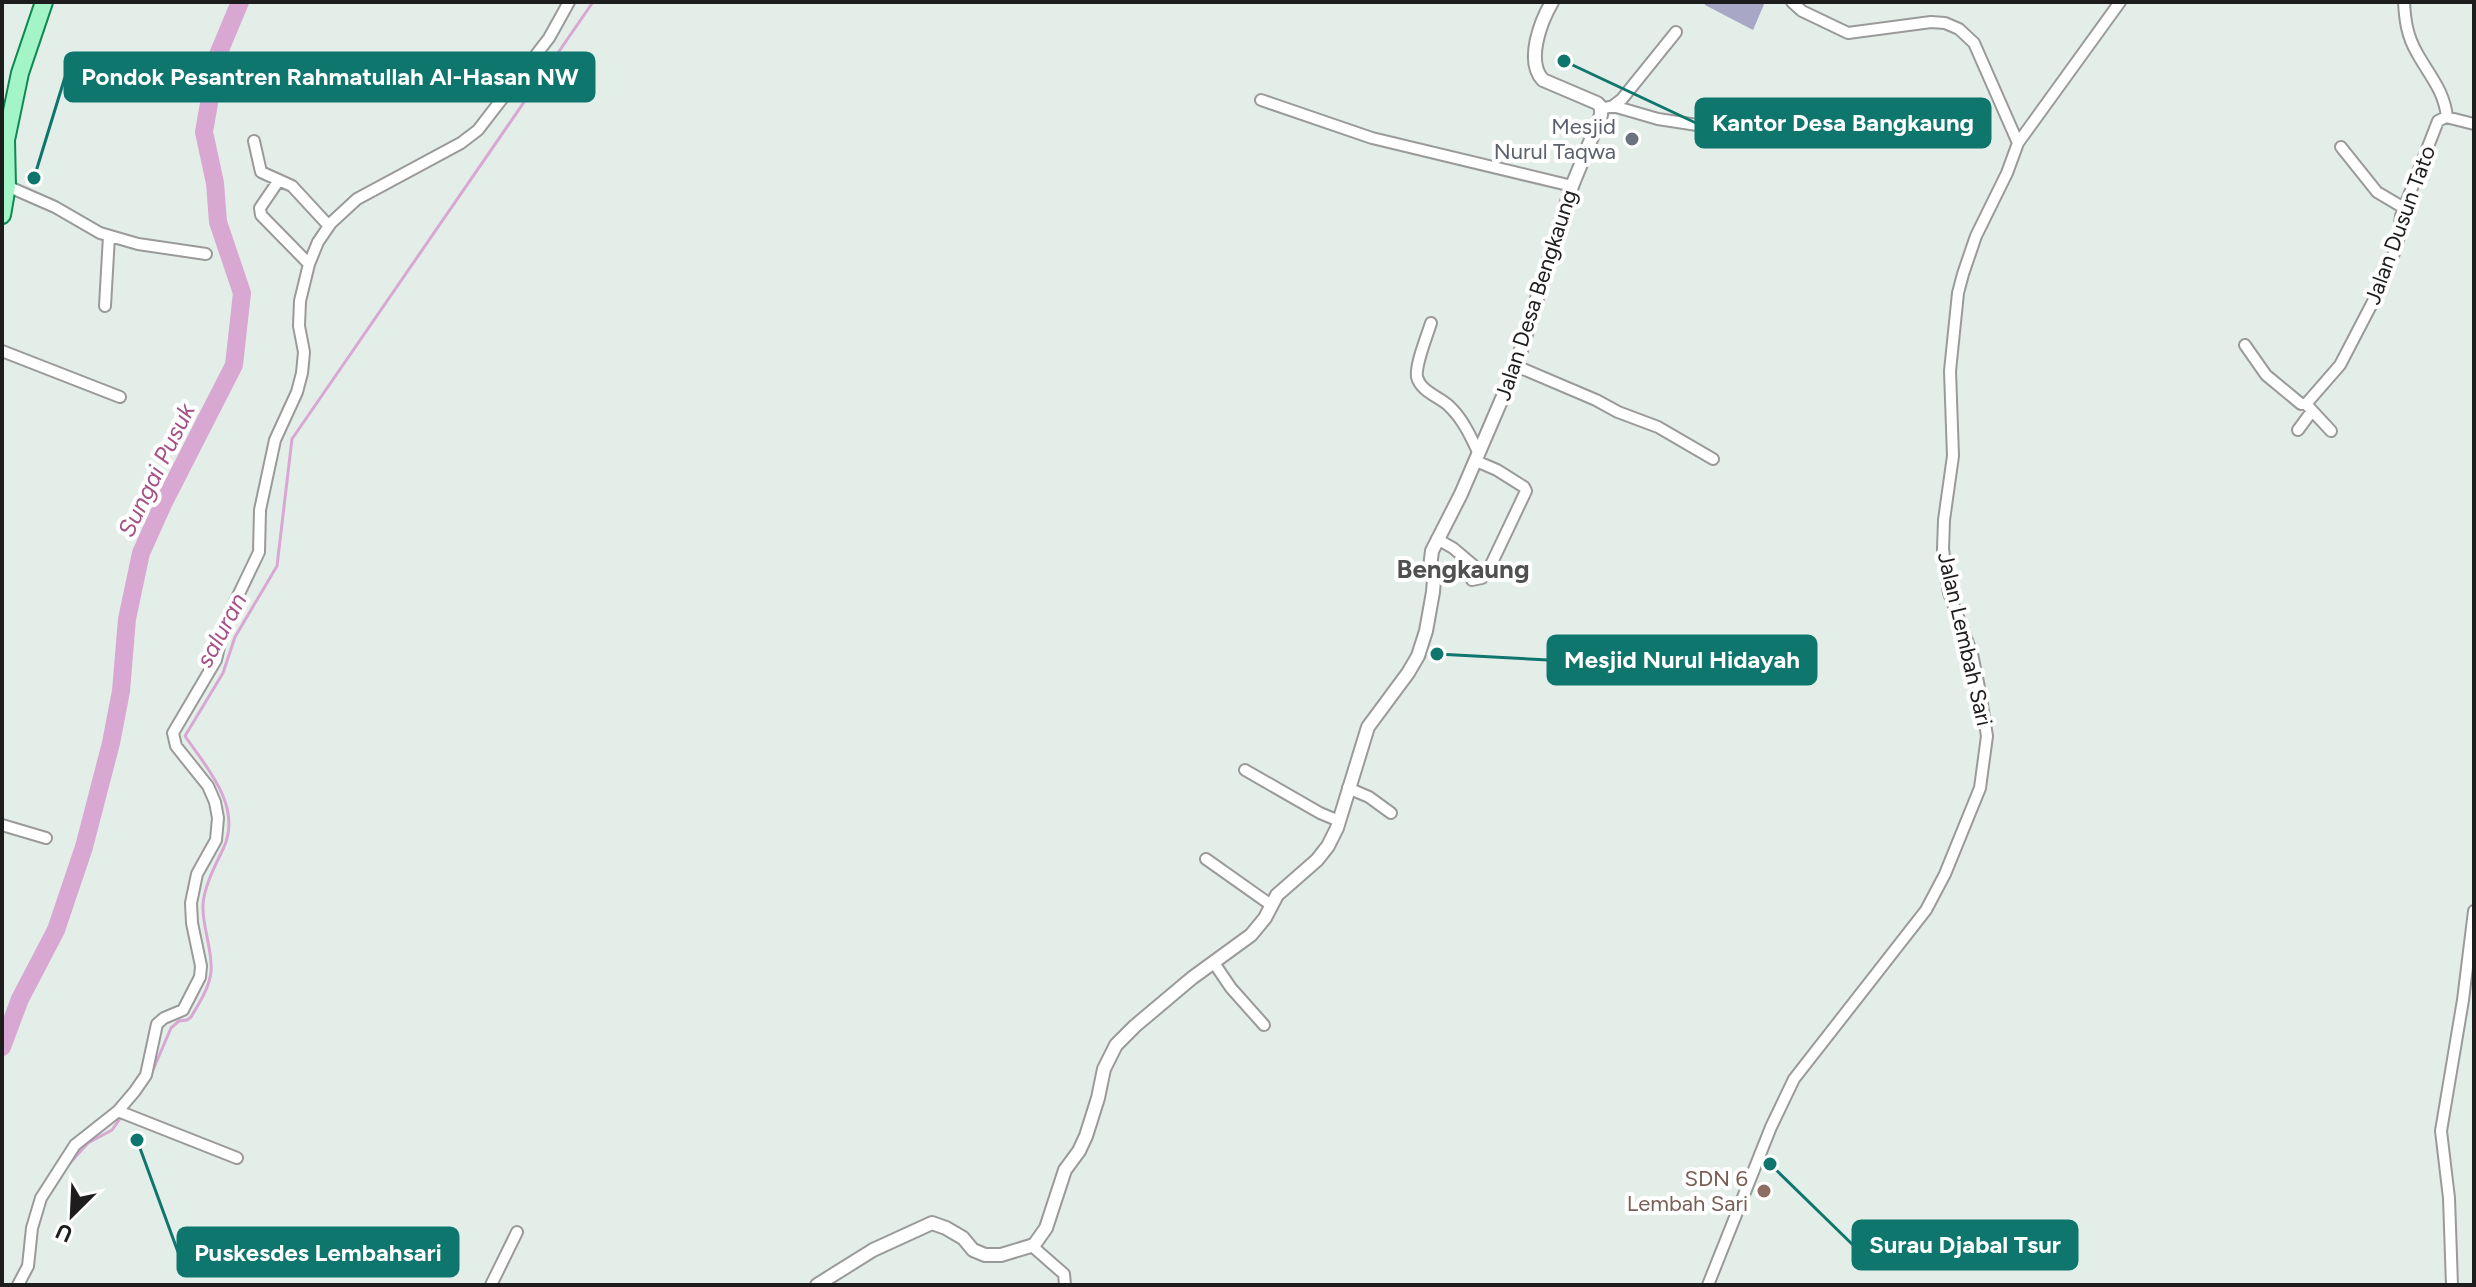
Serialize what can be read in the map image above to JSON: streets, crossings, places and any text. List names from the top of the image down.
{
  "streets": {
    "street": ["Jalan Dusun Tato", "Jalan Desa Bengkaung", "Jalan Lembah Sari"]
  },
  "districts": ["Bengkaung"],
  "water": ["Sungai Pusuk", "saluran"],
  "places": [
    "Kantor Desa Bangkaung",
    "Mesjid Nurul Taqwa",
    "Pondok Pesantren Rahmatullah Al-Hasan NW",
    "Mesjid Nurul Hidayah",
    "Puskesdes Lembahsari",
    "Surau Djabal Tsur",
    "SDN 6 Lembah Sari"
  ],
  "north": "bottom left"
}
